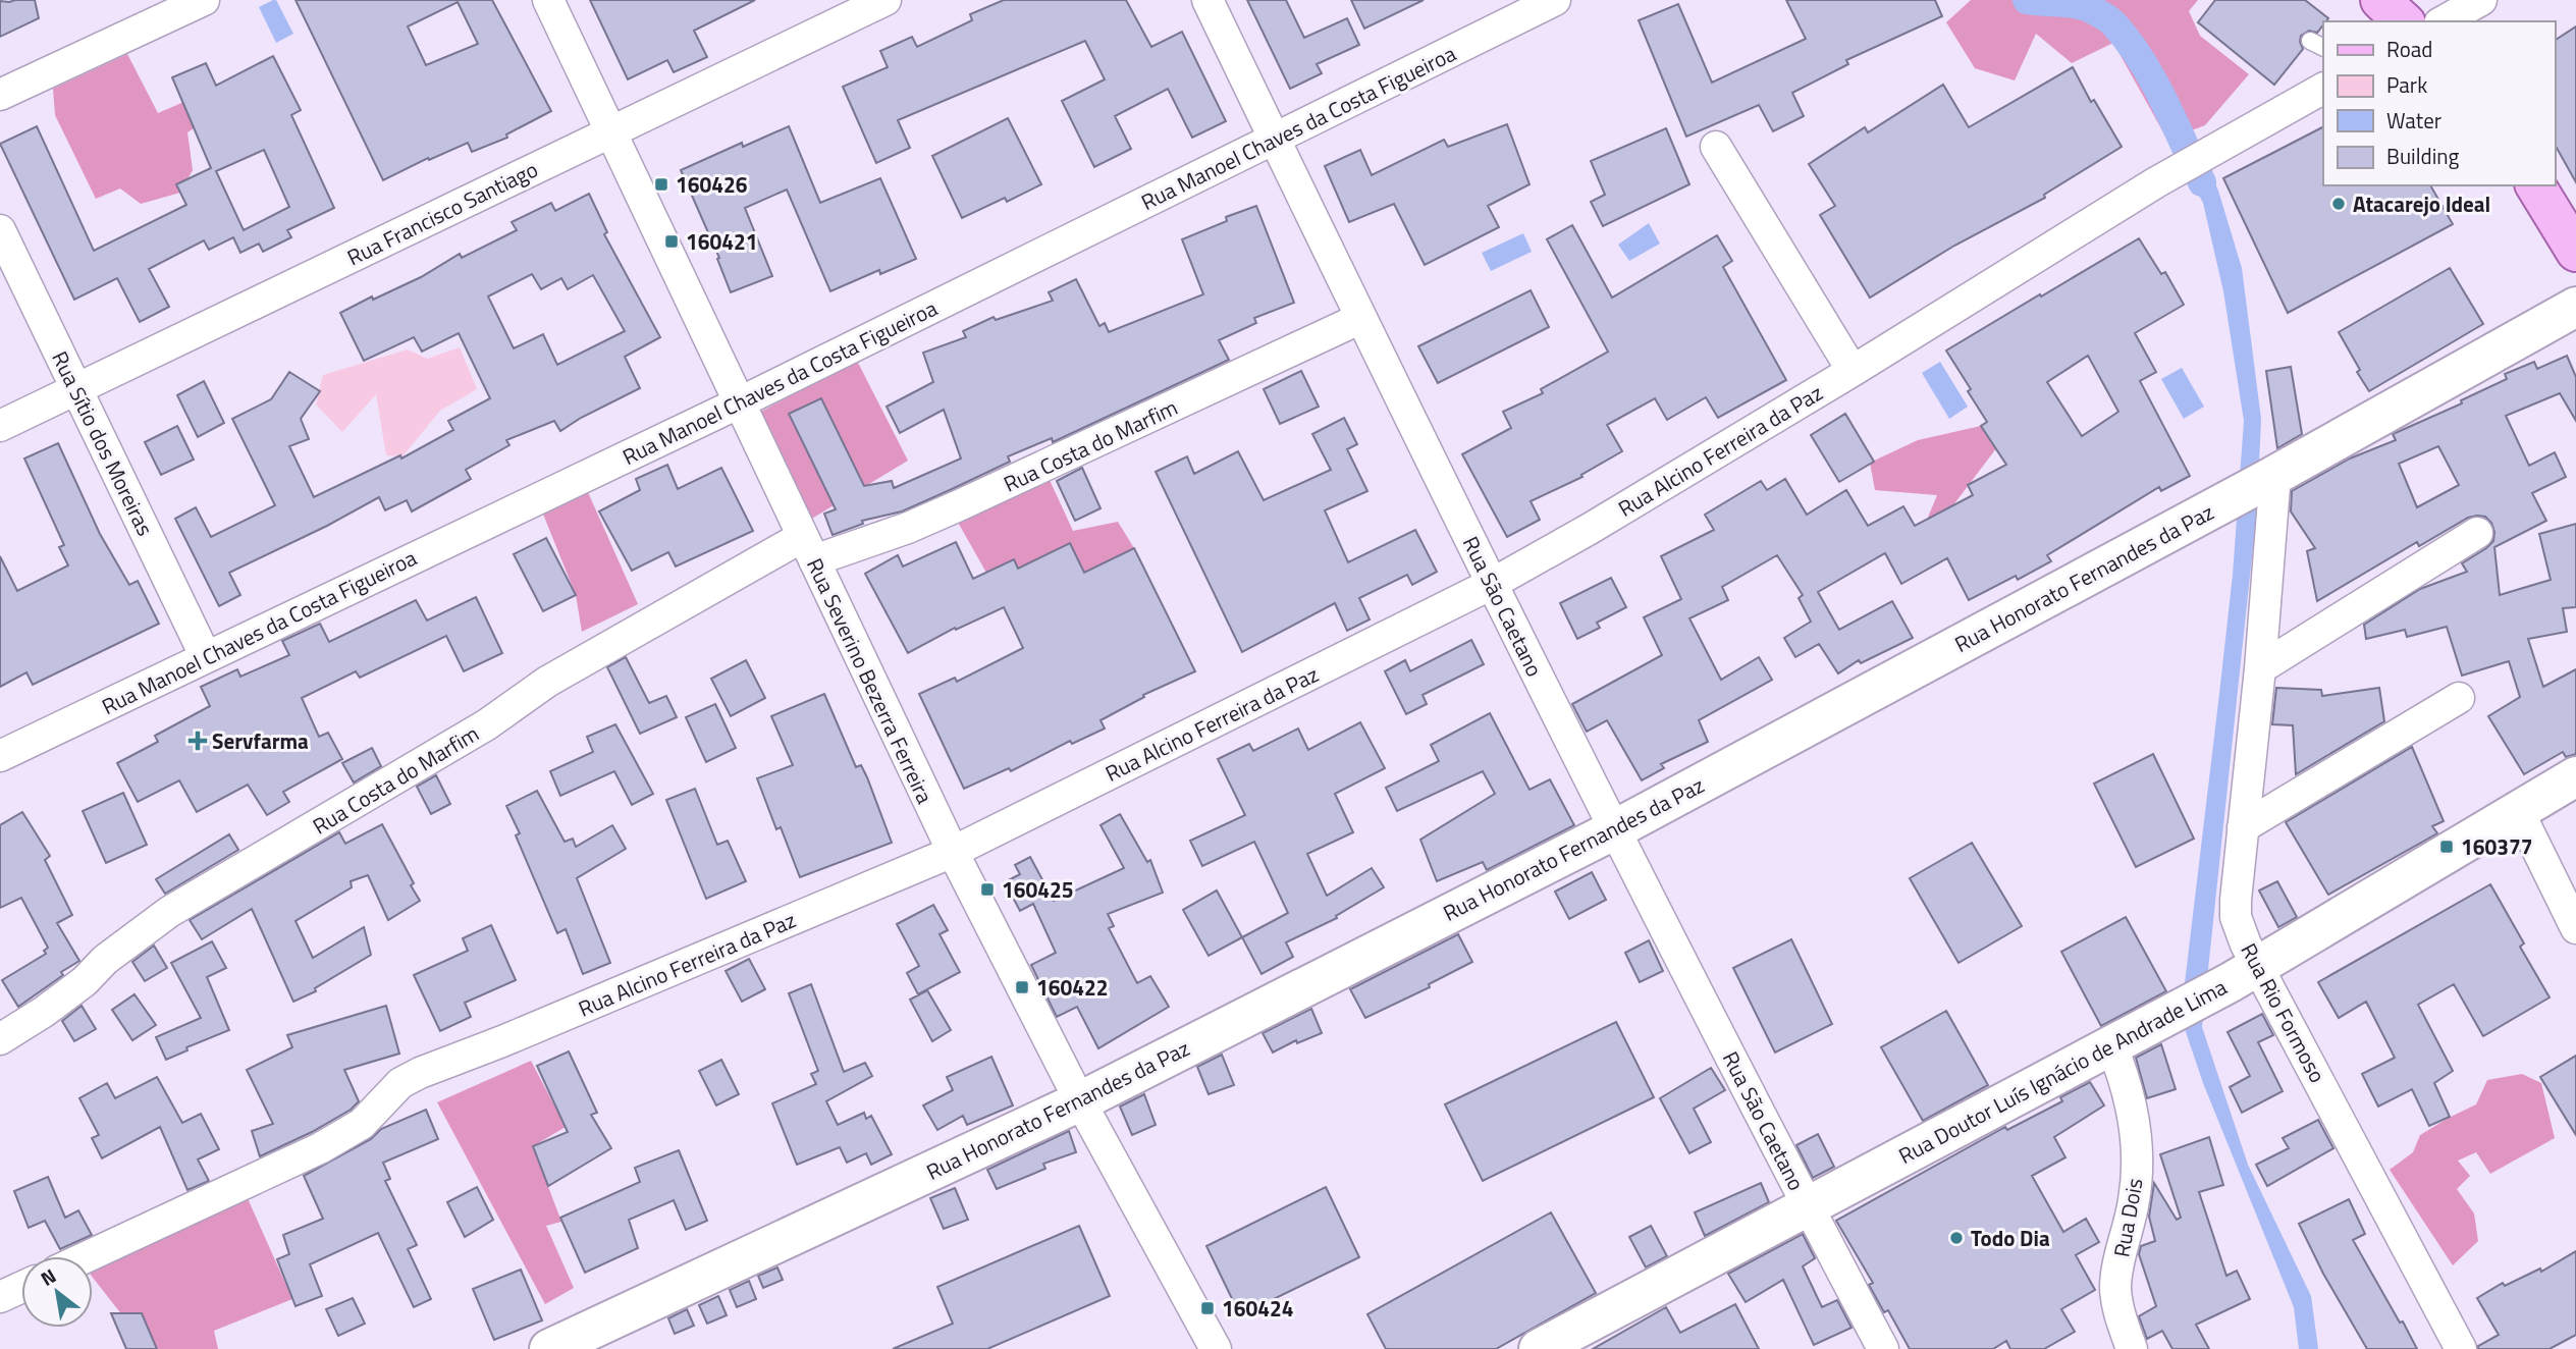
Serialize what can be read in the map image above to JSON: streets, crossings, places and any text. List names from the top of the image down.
{
  "streets": {
    "main road": ["Rua Honorato Fernandes da Paz", "Rua Doutor Luís Ignácio de Andrade Lima"],
    "street": [
      "Rua Manoel Chaves da Costa Figueiroa",
      "Rua Francisco Santiago",
      "Rua Sítio dos Moreiras",
      "Rua Costa do Marfim",
      "Rua Alcino Ferreira da Paz",
      "Rua São Caetano",
      "Rua Severino Bezerra Ferreira",
      "Rua Rio Formoso",
      "Rua Dois"
    ]
  },
  "crossings": [
    ["Rua Manoel Chaves da Costa Figueiroa", "Rua Sítio dos Moreiras"],
    ["Rua Manoel Chaves da Costa Figueiroa", "Rua São Caetano"],
    ["Rua Manoel Chaves da Costa Figueiroa", "Rua Severino Bezerra Ferreira"],
    ["Rua Francisco Santiago", "Rua Sítio dos Moreiras"],
    ["Rua Francisco Santiago", "Rua Severino Bezerra Ferreira"],
    ["Rua Costa do Marfim", "Rua São Caetano"],
    ["Rua Costa do Marfim", "Rua Severino Bezerra Ferreira"],
    ["Rua Alcino Ferreira da Paz", "Rua São Caetano"],
    ["Rua Alcino Ferreira da Paz", "Rua Severino Bezerra Ferreira"],
    ["Rua Honorato Fernandes da Paz", "Rua São Caetano"],
    ["Rua Honorato Fernandes da Paz", "Rua Severino Bezerra Ferreira"],
    ["Rua Honorato Fernandes da Paz", "Rua Rio Formoso"],
    ["Rua São Caetano", "Rua Doutor Luís Ignácio de Andrade Lima"],
    ["Rua Rio Formoso", "Rua Doutor Luís Ignácio de Andrade Lima"],
    ["Rua Doutor Luís Ignácio de Andrade Lima", "Rua Dois"]
  ],
  "places": {
    "transit": [
      "160426",
      "160421",
      "160377",
      "160425",
      "160422",
      "160424"
    ],
    "other": ["Atacarejo Ideal", "Todo Dia"],
    "health": ["Servfarma"]
  },
  "legend": [
    "Road",
    "Park",
    "Water",
    "Building"
  ],
  "north": "top left"
}
